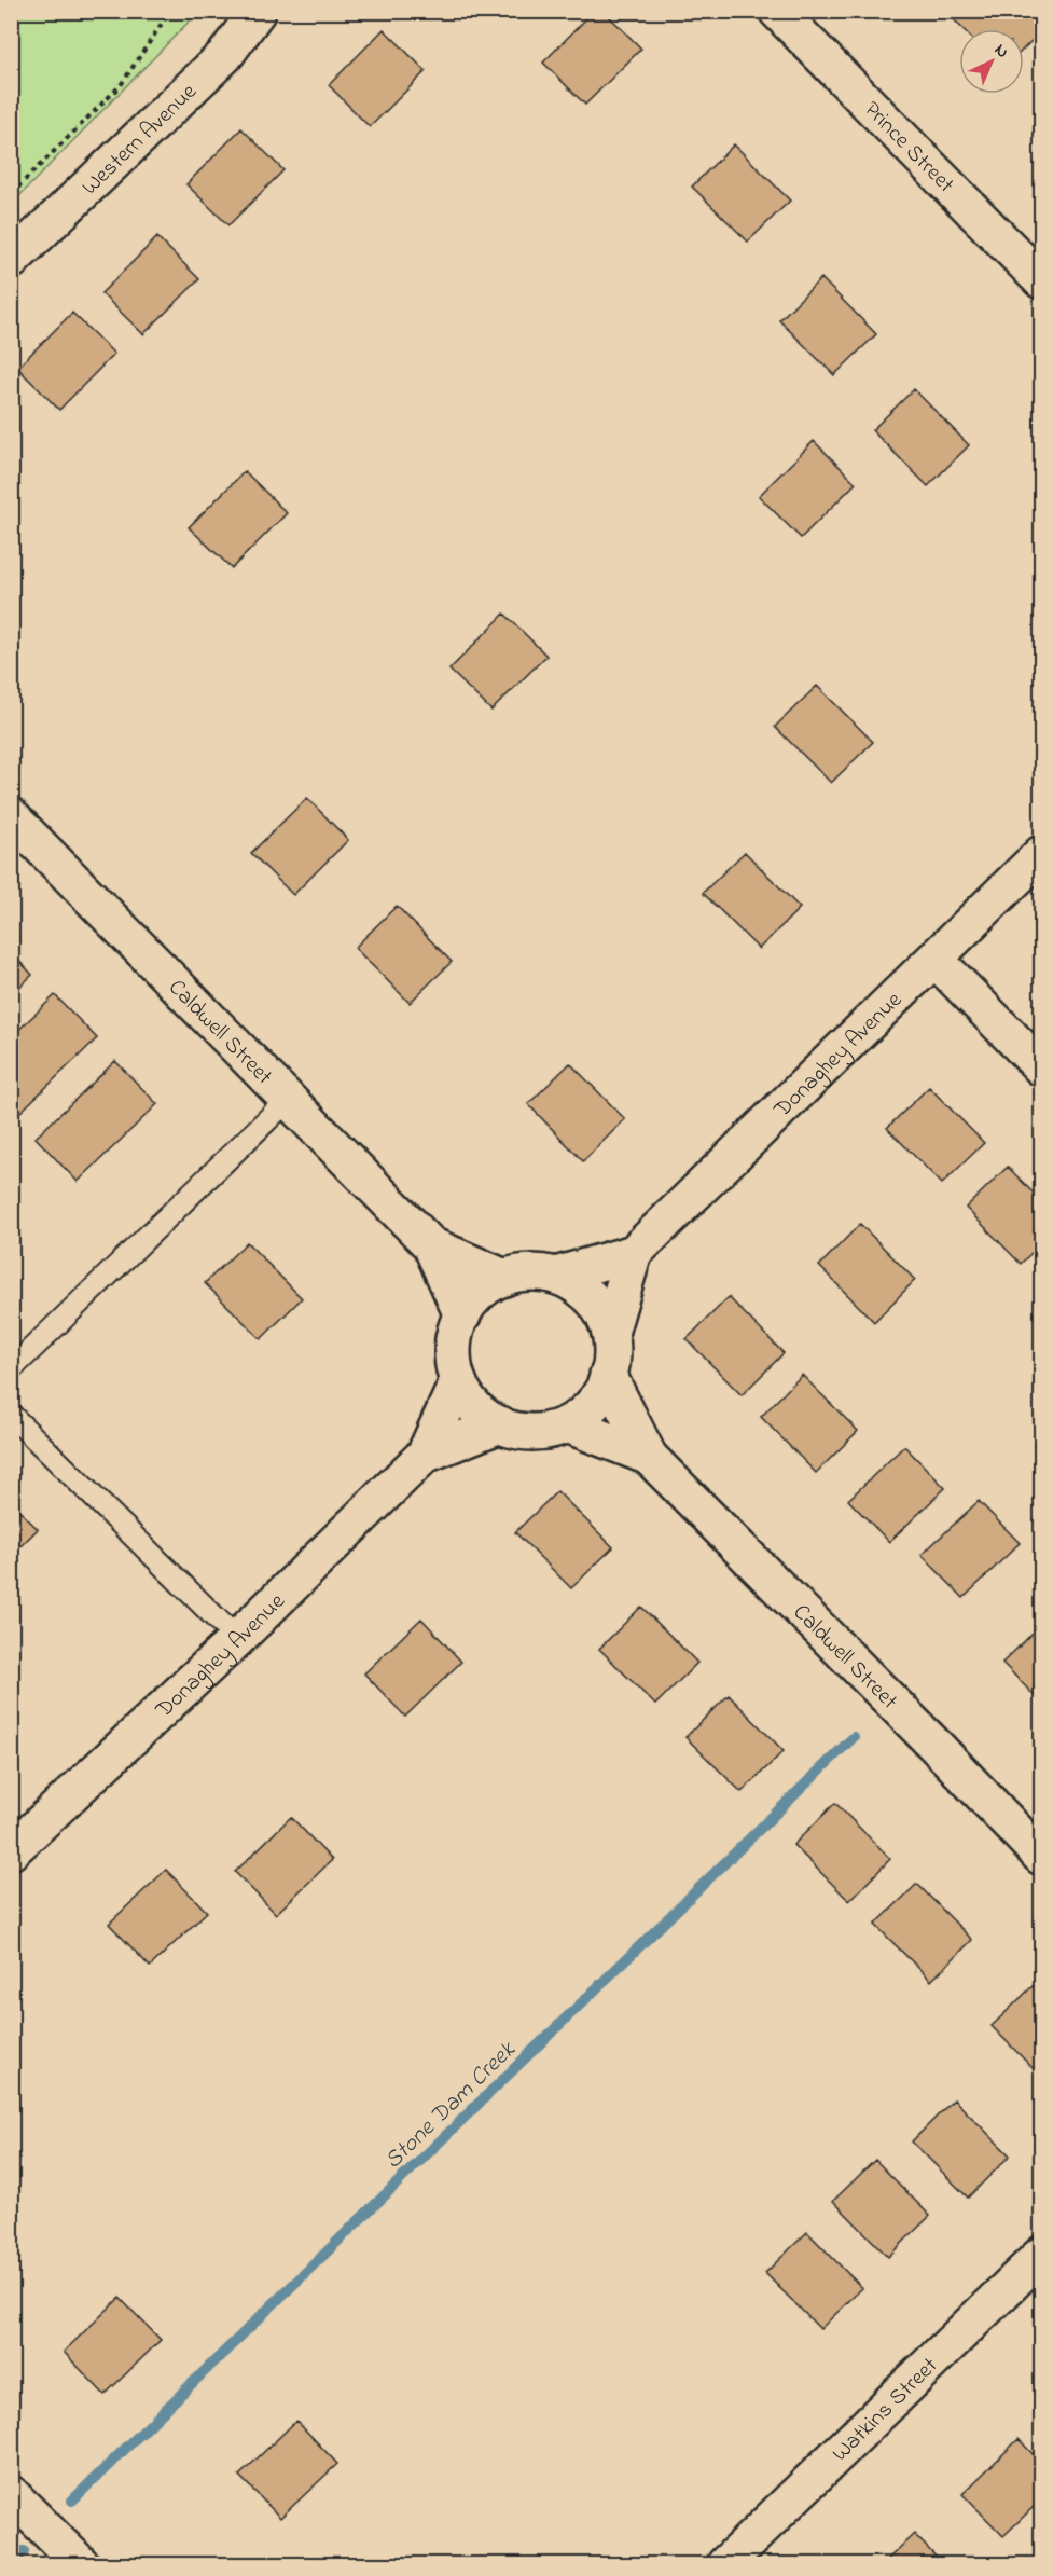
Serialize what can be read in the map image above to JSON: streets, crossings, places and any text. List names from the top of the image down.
{
  "streets": {
    "street": [
      "Western Avenue",
      "Prince Street",
      "Caldwell Street",
      "Donaghey Avenue",
      "Watkins Street"
    ]
  },
  "crossings": [
    ["Caldwell Street", "Donaghey Avenue"]
  ],
  "water": ["Stone Dam Creek"],
  "north": "top right"
}
